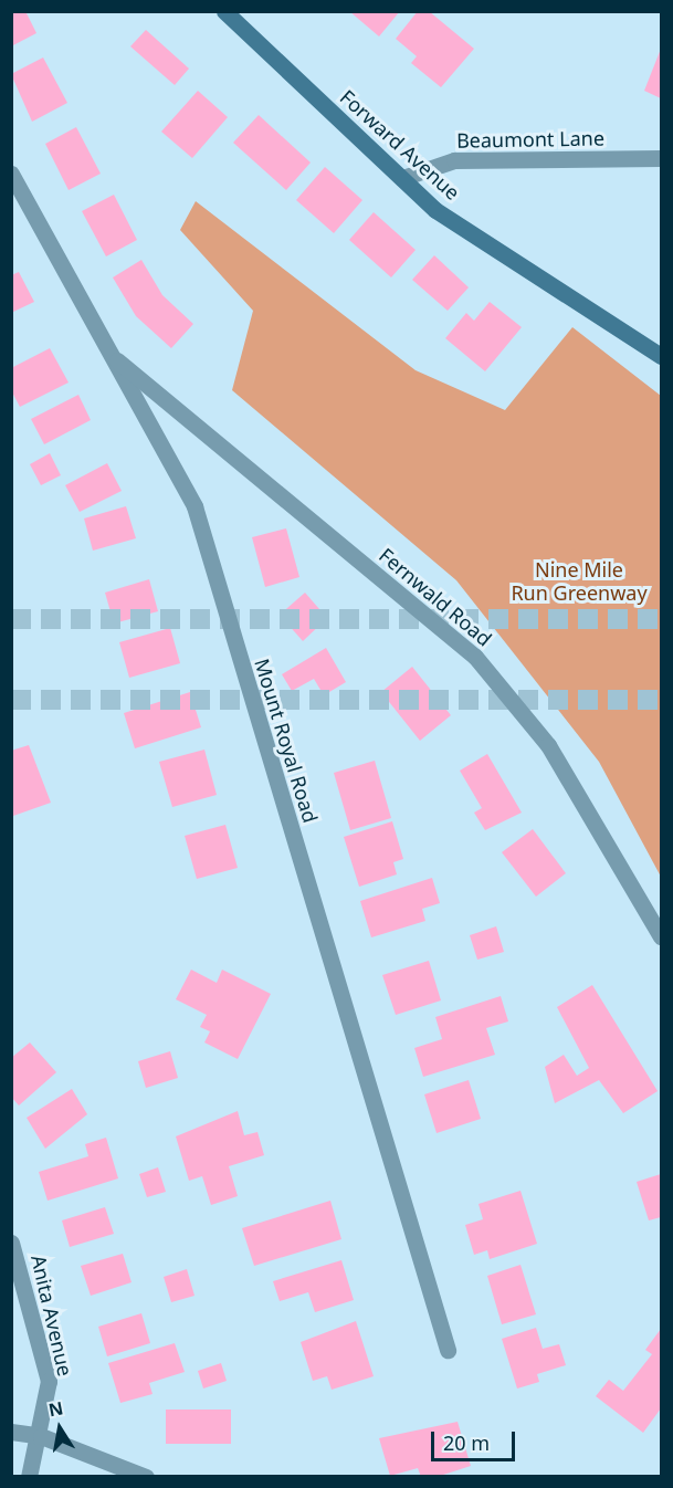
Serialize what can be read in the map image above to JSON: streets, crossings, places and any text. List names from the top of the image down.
{
  "streets": {
    "main road": ["Forward Avenue"],
    "street": [
      "Beaumont Lane",
      "Fernwald Road",
      "Mount Royal Road",
      "Anita Avenue"
    ]
  },
  "crossings": [
    ["Beaumont Lane", "Forward Avenue"],
    ["Fernwald Road", "Mount Royal Road"]
  ],
  "parks": ["Nine Mile Run Greenway"],
  "scale_bar": "20 m",
  "north": "top"
}
